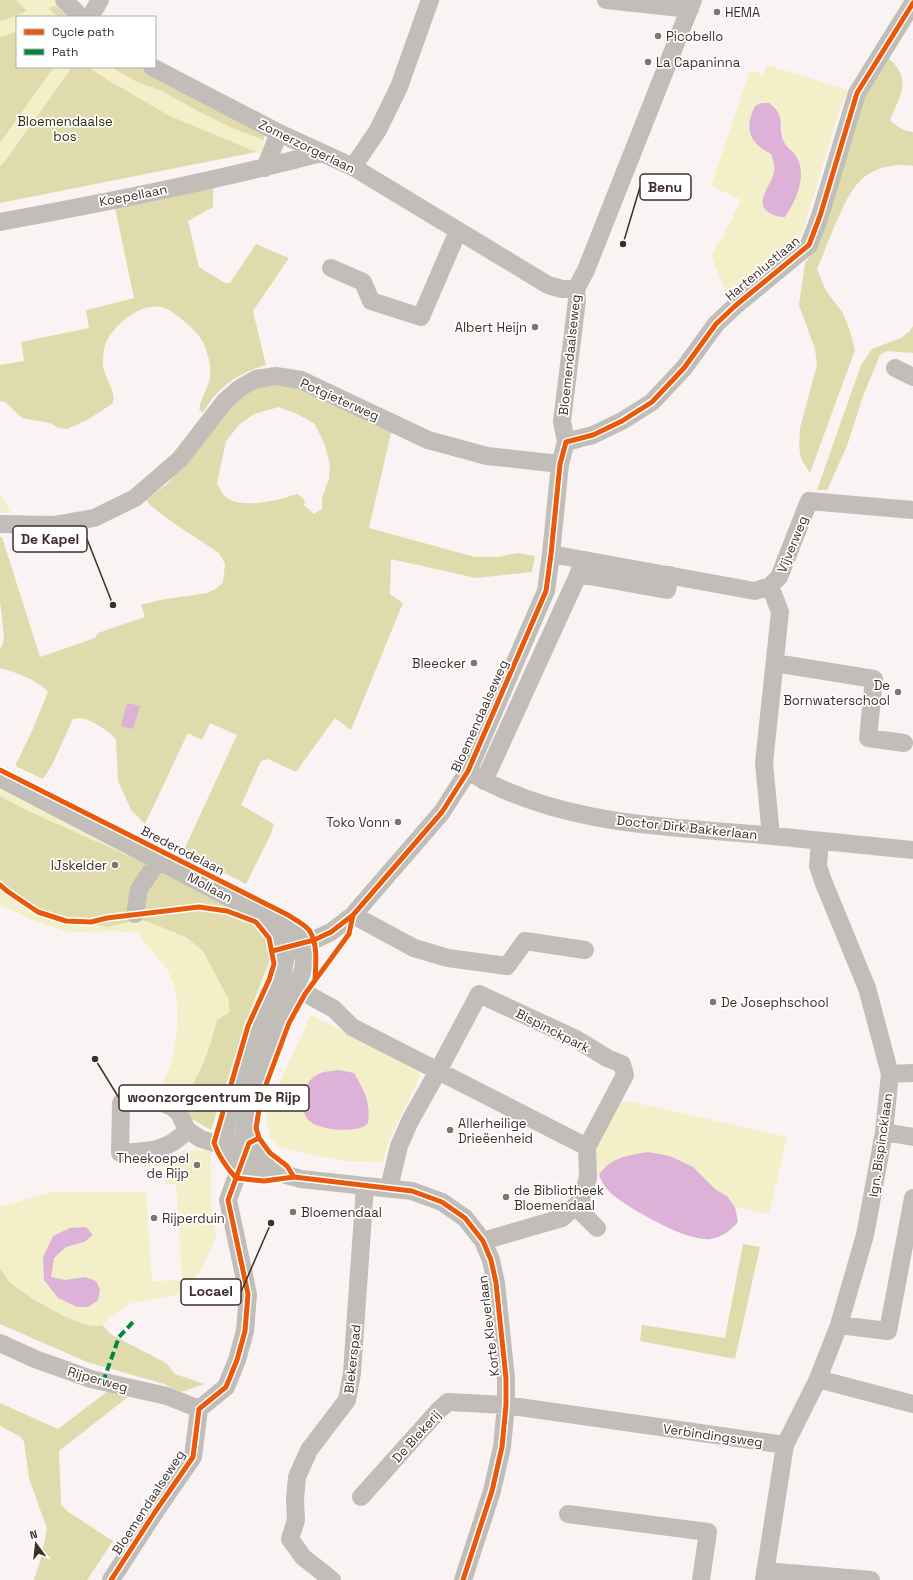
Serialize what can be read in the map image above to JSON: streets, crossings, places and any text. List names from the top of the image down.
{
  "streets": {
    "street": [
      "Zomerzorgerlaan",
      "Koepellaan",
      "Hartenlustlaan",
      "Bloemendaalseweg",
      "Potgieterweg",
      "Vijverweg",
      "Doctor Dirk Bakkerlaan",
      "Mollaan",
      "Bispinckpark",
      "Ign. Bispincklaan",
      "Korte Kleverlaan",
      "Blekerspad",
      "Rijperweg",
      "Verbindingsweg",
      "De Blekerij"
    ],
    "cycle path": ["Brederodelaan"]
  },
  "crossings": [
    ["Zomerzorgerlaan", "Koepellaan"],
    ["Zomerzorgerlaan", "Bloemendaalseweg"],
    ["Hartenlustlaan", "Bloemendaalseweg"],
    ["Bloemendaalseweg", "Potgieterweg"],
    ["Bloemendaalseweg", "Vijverweg"],
    ["Bloemendaalseweg", "Doctor Dirk Bakkerlaan"],
    ["Bloemendaalseweg", "Mollaan"],
    ["Bloemendaalseweg", "Rijperweg"],
    ["Doctor Dirk Bakkerlaan", "Ign. Bispincklaan"],
    ["Bispinckpark", "Korte Kleverlaan"],
    ["Ign. Bispincklaan", "Verbindingsweg"],
    ["Korte Kleverlaan", "Blekerspad"],
    ["Korte Kleverlaan", "Verbindingsweg"],
    ["Korte Kleverlaan", "De Blekerij"],
    ["Verbindingsweg", "De Blekerij"]
  ],
  "parks": ["Bloemendaalse bos"],
  "places": [
    "HEMA",
    "Picobello",
    "La Capaninna",
    "Benu",
    "Albert Heijn",
    "De Kapel",
    "Bleecker",
    "De Bornwaterschool",
    "Toko Vonn",
    "IJskelder",
    "De Josephschool",
    "woonzorgcentrum De Rijp",
    "Allerheilige Drieëenheid",
    "Theekoepel de Rijp",
    "de Bibliotheek Bloemendaal",
    "Bloemendaal",
    "Rijperduin",
    "Locael"
  ],
  "legend": ["Cycle path", "Path"],
  "north": "top"
}
